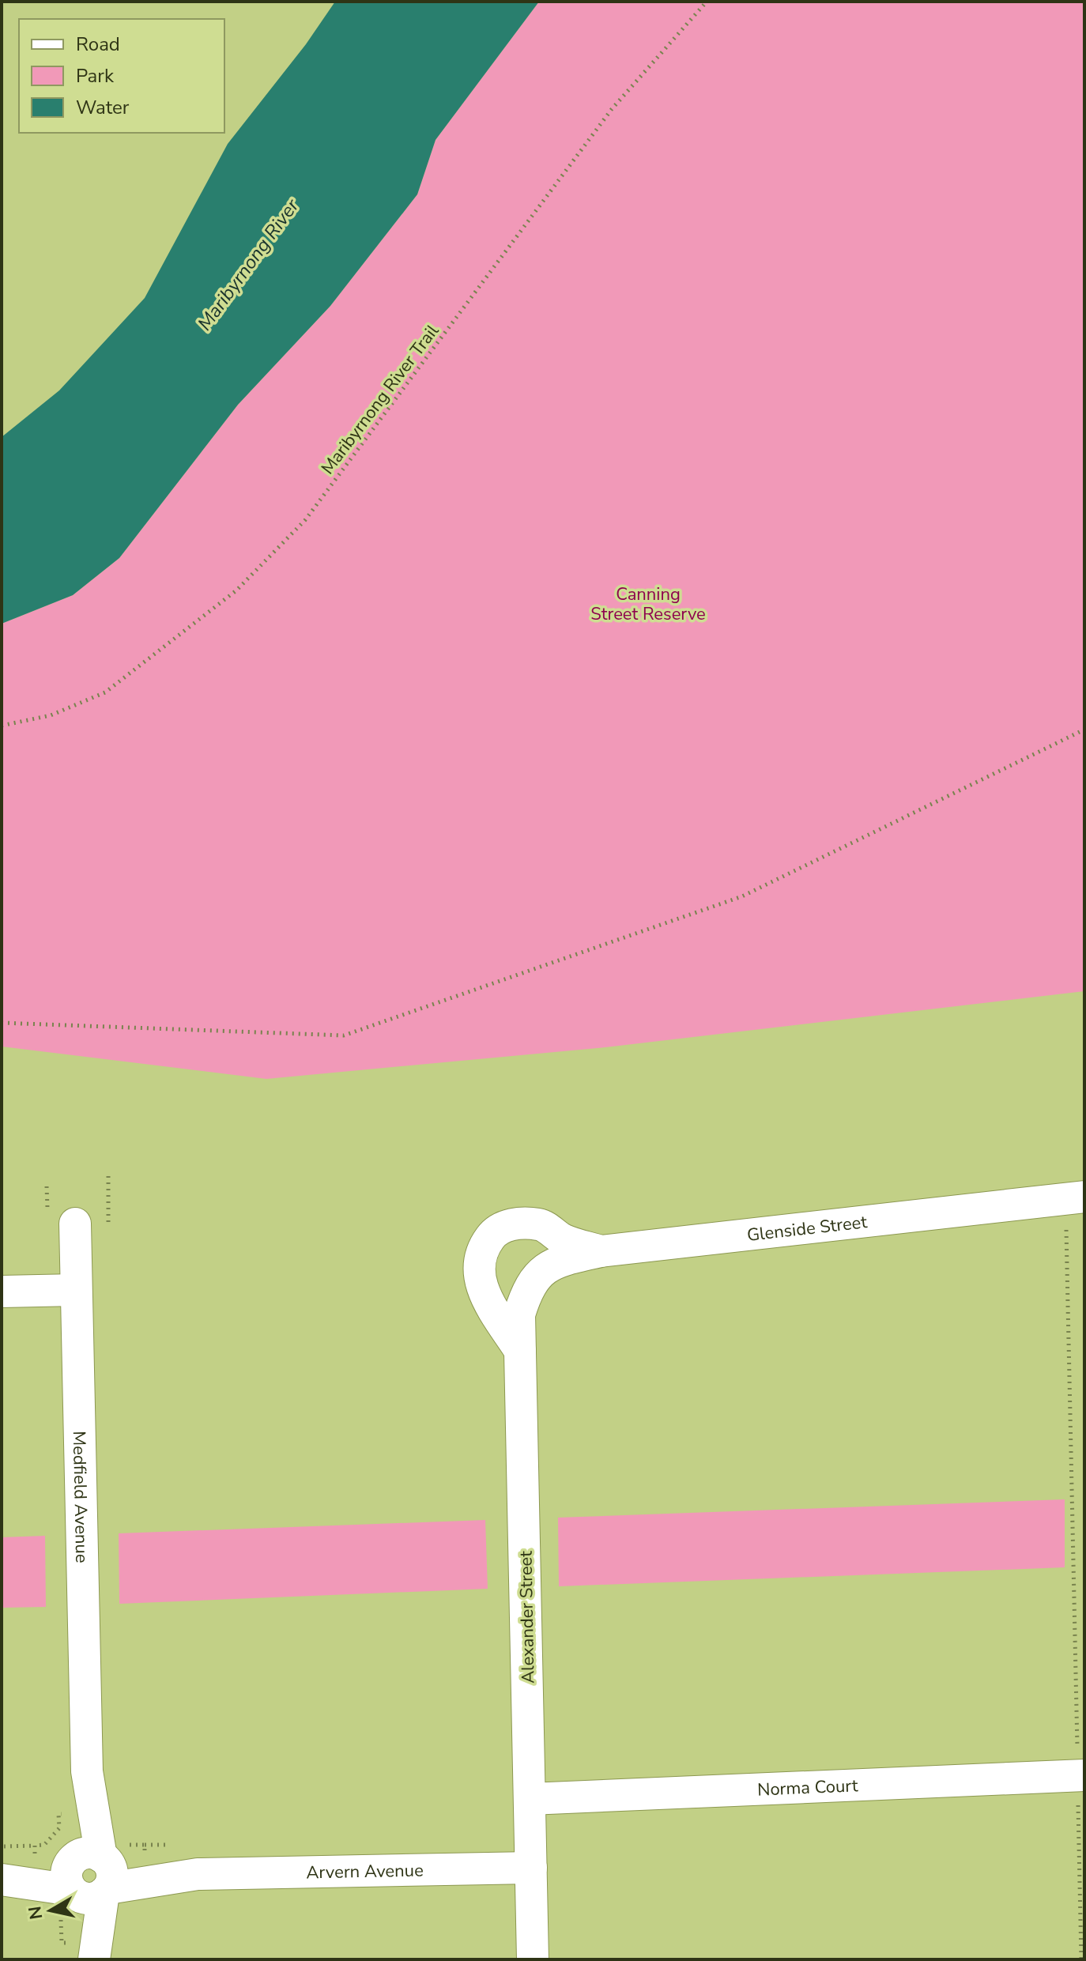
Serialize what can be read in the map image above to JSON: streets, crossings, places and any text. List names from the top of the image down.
{
  "streets": {
    "street": [
      "Glenside Street",
      "Medfield Avenue",
      "Alexander Street",
      "Norma Court",
      "Arvern Avenue"
    ],
    "path": ["Maribyrnong River Trail"]
  },
  "crossings": [
    ["Glenside Street", "Alexander Street"],
    ["Medfield Avenue", "Arvern Avenue"],
    ["Alexander Street", "Norma Court"],
    ["Alexander Street", "Arvern Avenue"]
  ],
  "water": ["Maribyrnong River"],
  "parks": ["Canning Street Reserve"],
  "legend": ["Road", "Park", "Water"],
  "north": "left"
}
